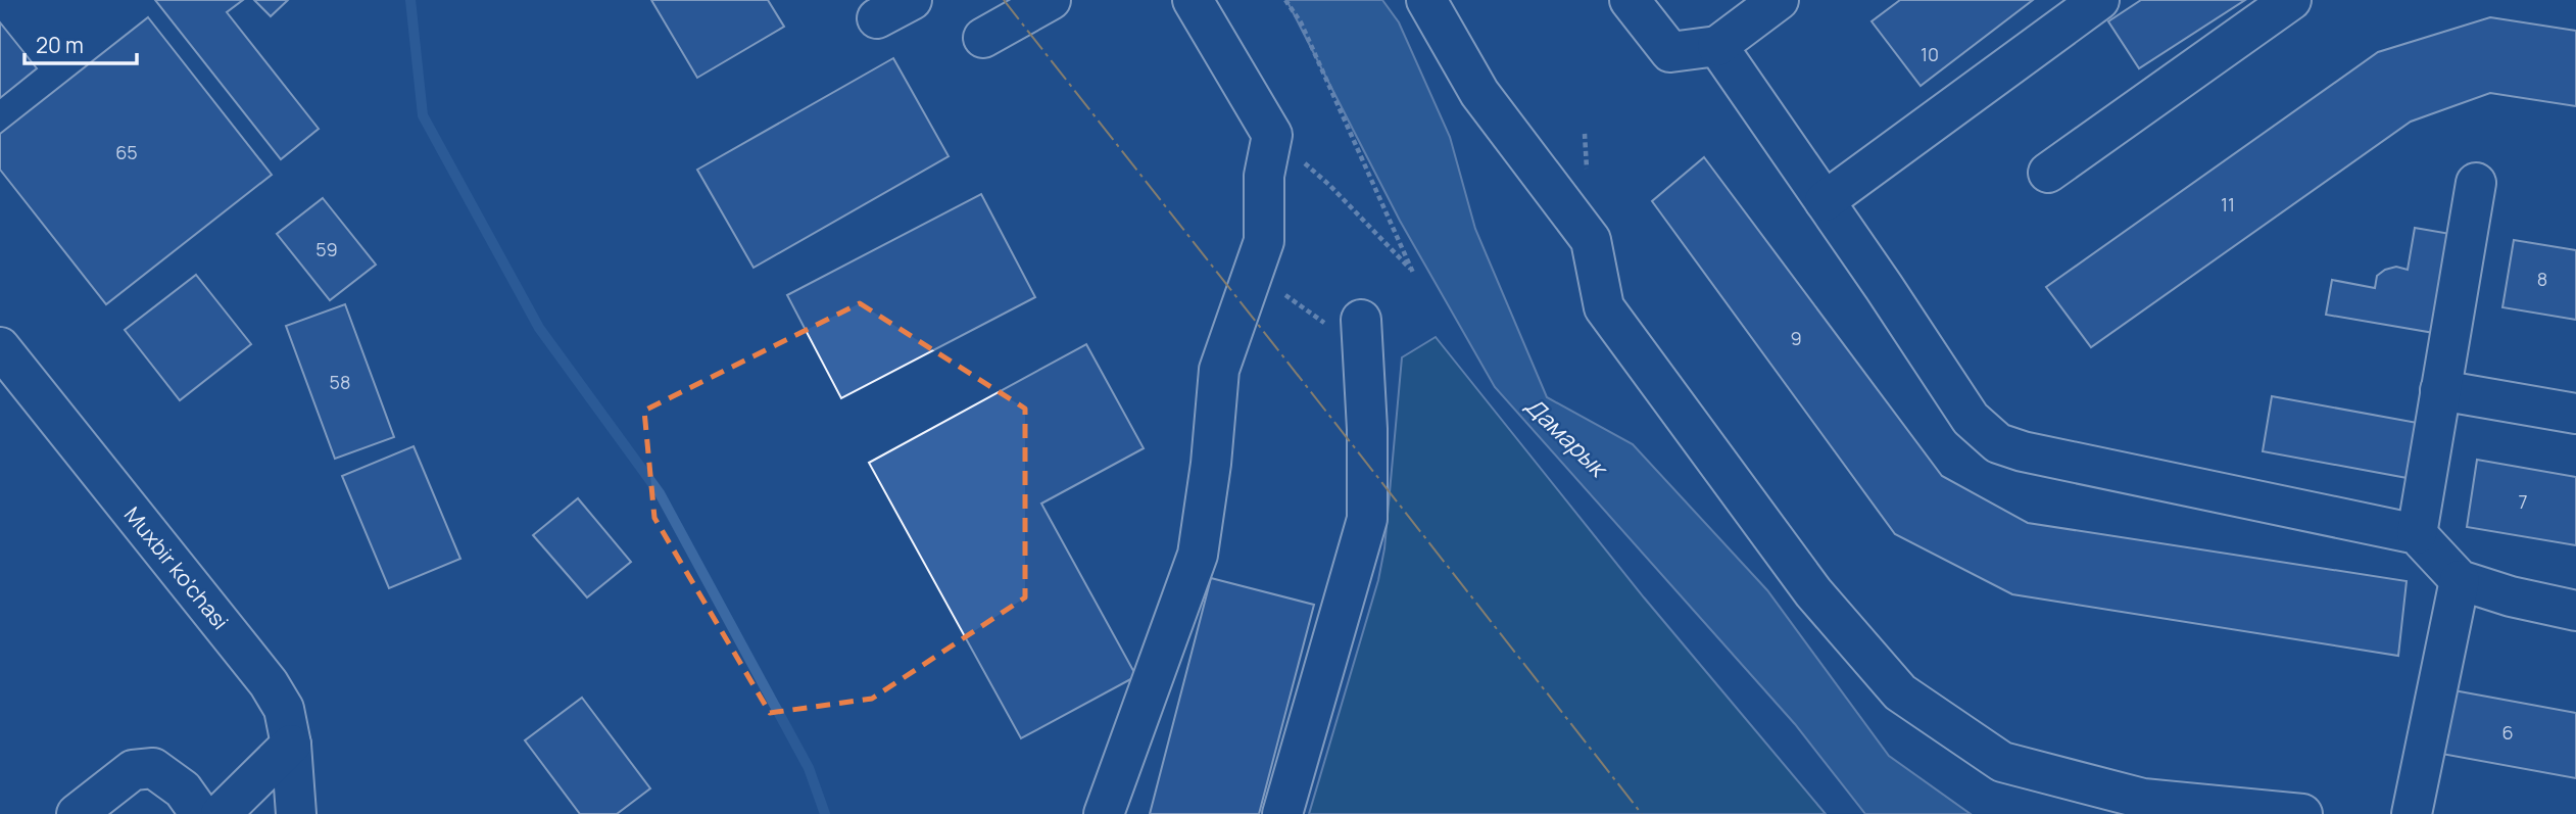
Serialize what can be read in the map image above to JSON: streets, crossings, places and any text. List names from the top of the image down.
{
  "streets": {
    "street": ["Muxbir ko'chasi"]
  },
  "water": ["Дамарык"],
  "house_numbers": [
    "10",
    "65",
    "11",
    "59",
    "8",
    "9",
    "58",
    "7",
    "6"
  ],
  "scale_bar": "20 m"
}
